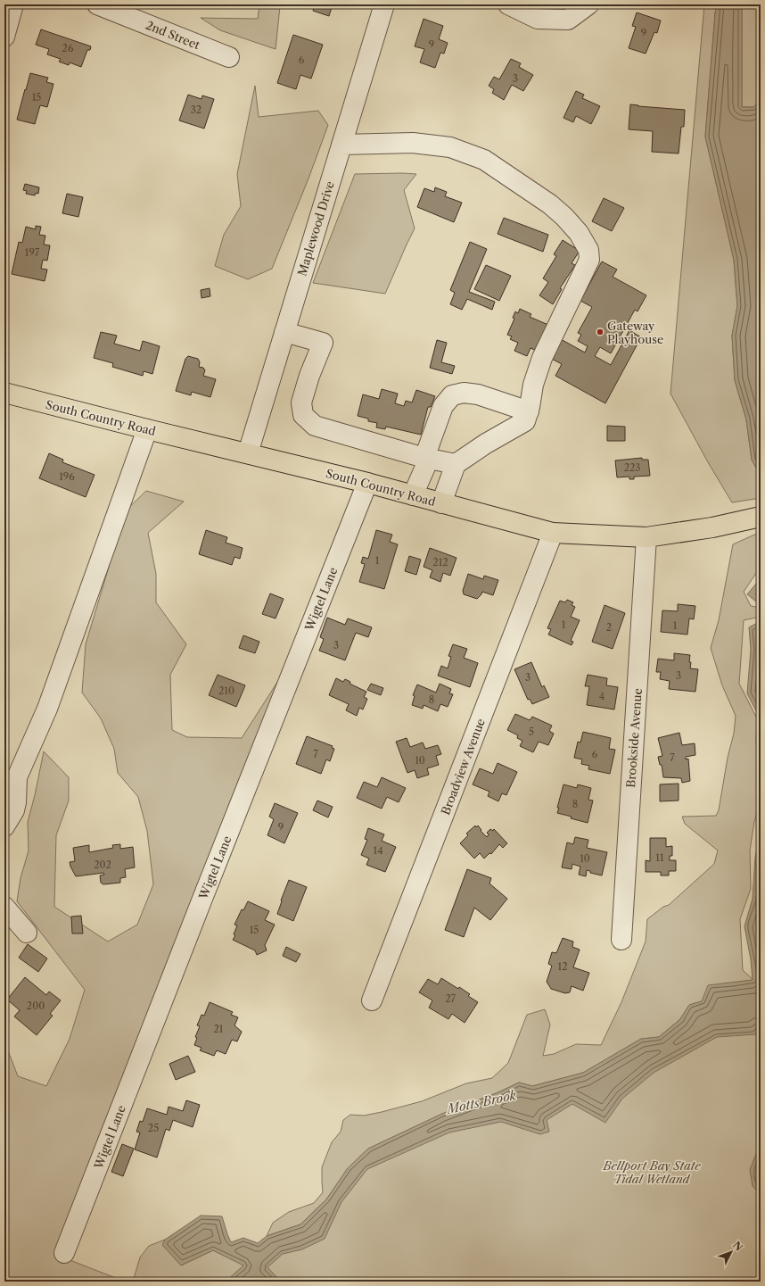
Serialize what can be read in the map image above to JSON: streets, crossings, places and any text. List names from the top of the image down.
{
  "streets": {
    "main road": ["South Country Road"],
    "street": [
      "2nd Street",
      "Maplewood Drive",
      "Wigtel Lane",
      "Brookside Avenue",
      "Broadview Avenue"
    ]
  },
  "crossings": [
    ["Maplewood Drive", "South Country Road"],
    ["South Country Road", "Wigtel Lane"],
    ["South Country Road", "Brookside Avenue"],
    ["South Country Road", "Broadview Avenue"]
  ],
  "water": ["Motts Brook"],
  "parks": ["Bellport Bay State Tidal Wetland"],
  "places": ["Gateway Playhouse"],
  "house_numbers": [
    "9",
    "9",
    "26",
    "6",
    "3",
    "15",
    "32",
    "197",
    "223",
    "196",
    "1",
    "212",
    "1",
    "1",
    "2",
    "3",
    "3",
    "3",
    "210",
    "4",
    "8",
    "5",
    "7",
    "6",
    "7",
    "10",
    "8",
    "9",
    "14",
    "11",
    "10",
    "202",
    "15",
    "12",
    "27",
    "200",
    "21",
    "25"
  ],
  "north": "top right"
}
